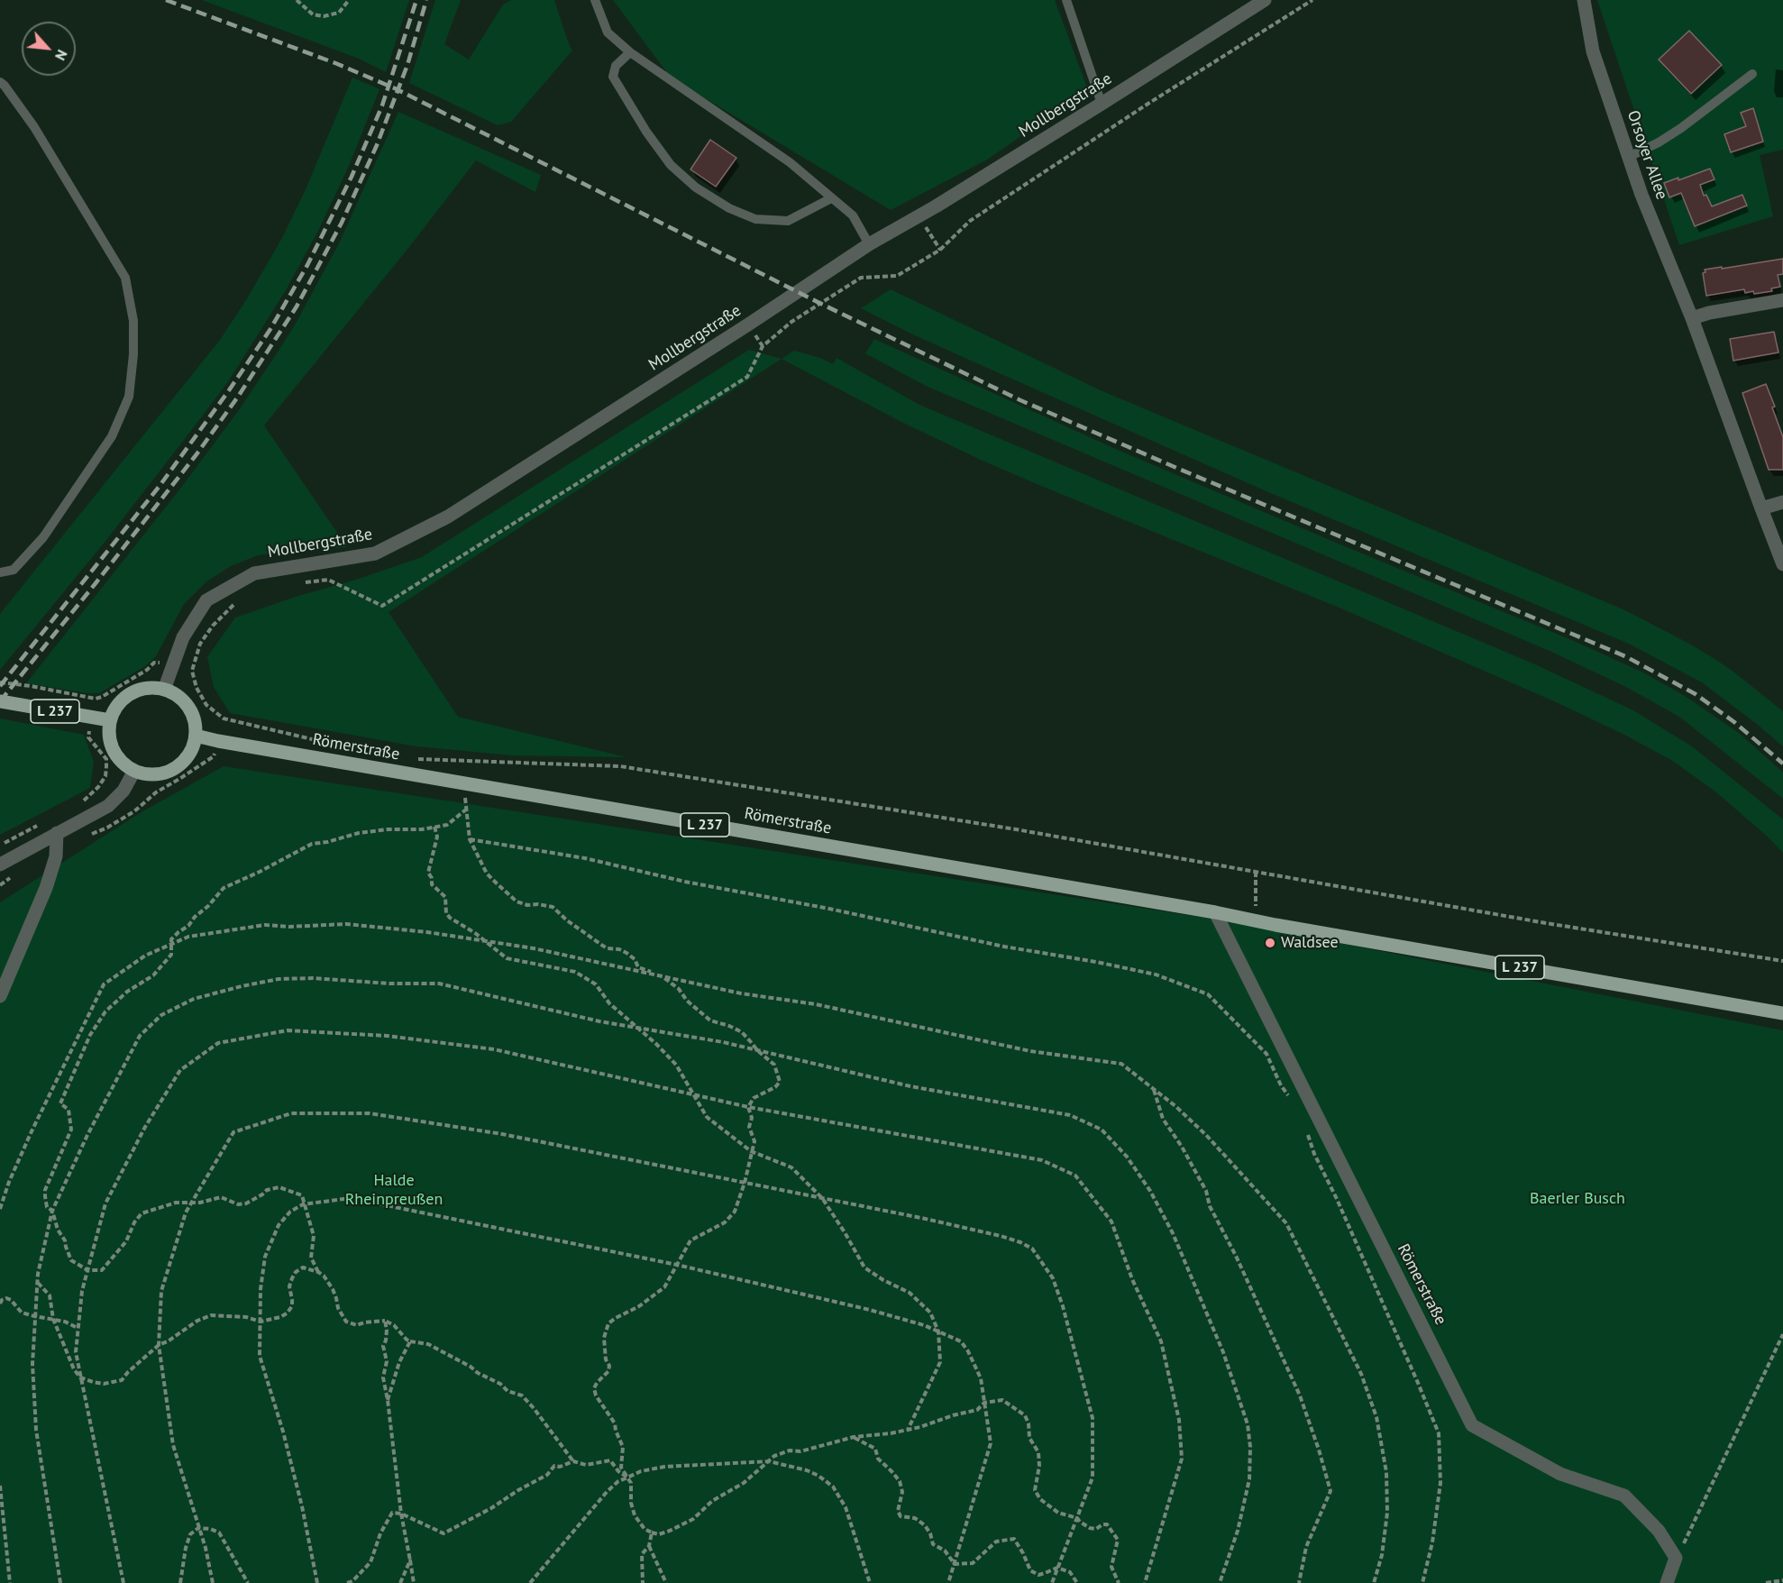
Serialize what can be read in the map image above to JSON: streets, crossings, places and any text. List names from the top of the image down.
{
  "streets": {
    "main road": ["L 237", "Römerstraße"],
    "street": ["Mollbergstraße", "Orsoyer Allee"]
  },
  "crossings": [
    ["Mollbergstraße", "L 237"],
    ["Mollbergstraße", "Römerstraße"],
    ["L 237", "Römerstraße"]
  ],
  "parks": ["Halde Rheinpreußen", "Baerler Busch"],
  "places": ["Waldsee"],
  "north": "bottom right"
}
